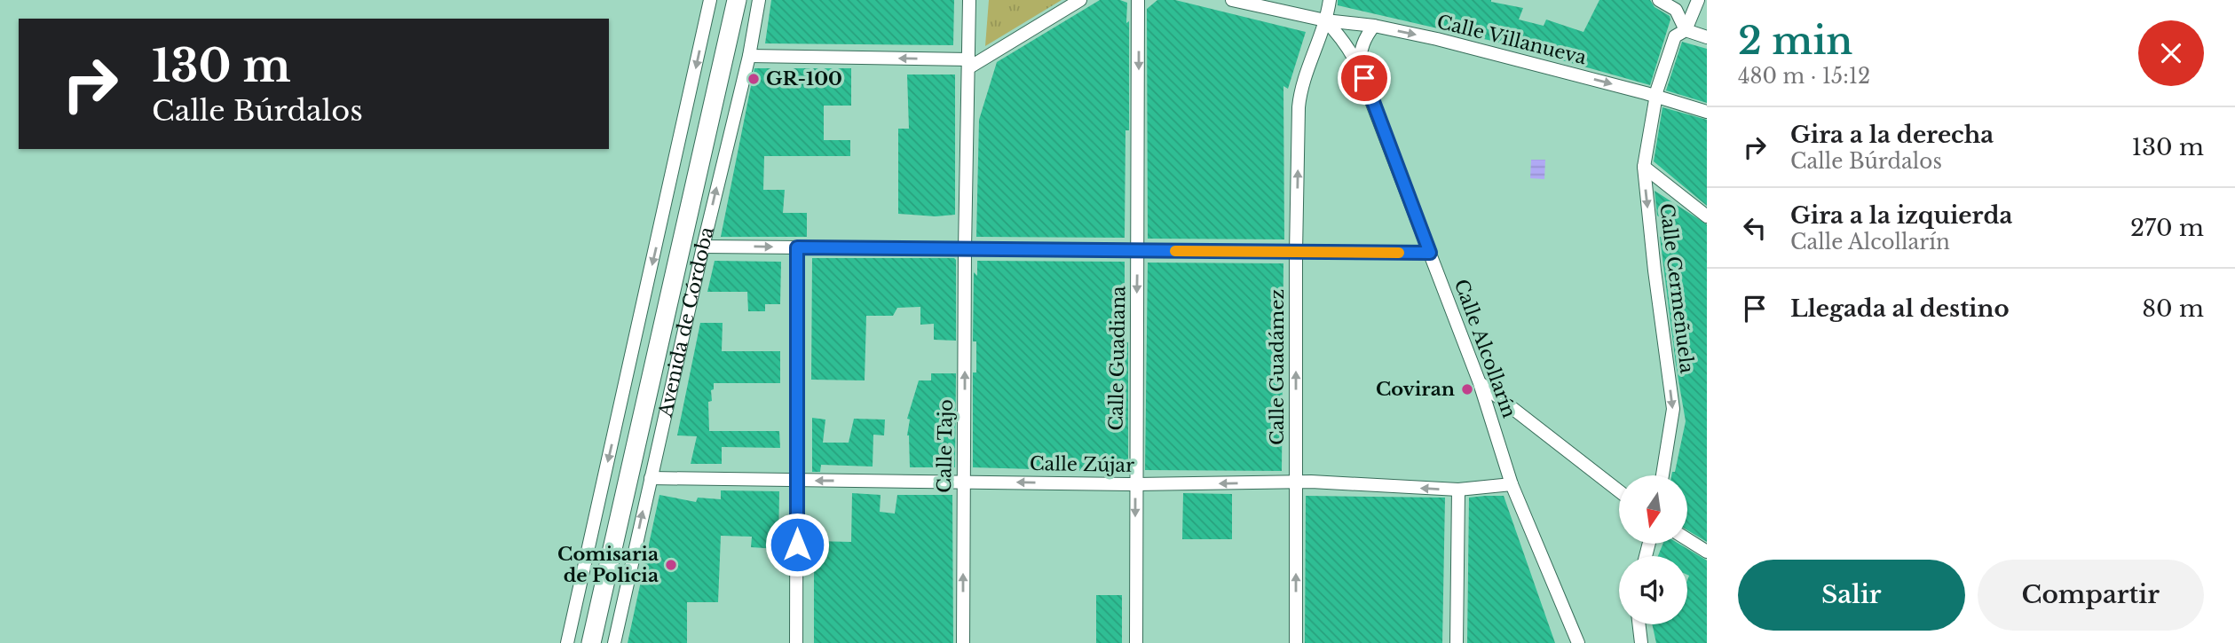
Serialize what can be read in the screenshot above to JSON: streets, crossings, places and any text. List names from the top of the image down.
{
  "streets": {
    "street": [
      "Calle Villanueva",
      "Calle Cermeñuela",
      "Avenida de Córdoba",
      "Calle Alcollarín",
      "Calle Guadiana",
      "Calle Guadámez",
      "Calle Tajo",
      "Calle Zújar"
    ]
  },
  "crossings": [
    ["Calle Villanueva", "Calle Cermeñuela"],
    ["Calle Villanueva", "Calle Alcollarín"],
    ["Calle Villanueva", "Calle Guadámez"],
    ["Avenida de Córdoba", "Calle Zújar"],
    ["Calle Alcollarín", "Calle Guadámez"],
    ["Calle Alcollarín", "Calle Zújar"],
    ["Calle Guadiana", "Calle Zújar"],
    ["Calle Guadámez", "Calle Zújar"],
    ["Calle Tajo", "Calle Zújar"]
  ],
  "one_way": [
    "Calle Villanueva",
    "Calle Cermeñuela",
    "Calle Guadiana",
    "Calle Guadámez",
    "Calle Tajo",
    "Calle Zújar"
  ],
  "places": ["GR-100", "Coviran", "Comisaria de Policia"],
  "north": "bottom",
  "page": {
    "heading": ["2 min", "480 m · 15:12"],
    "turn": ["130 m", "Calle Búrdalos"],
    "list": [
      {
        "name": "Gira a la derecha",
        "note": "Calle Búrdalos",
        "value": "130 m"
      },
      {
        "name": "Gira a la izquierda",
        "note": "Calle Alcollarín",
        "value": "270 m"
      },
      {
        "name": "Llegada al destino",
        "value": "80 m"
      }
    ],
    "buttons": ["Salir", "Compartir"]
  }
}
